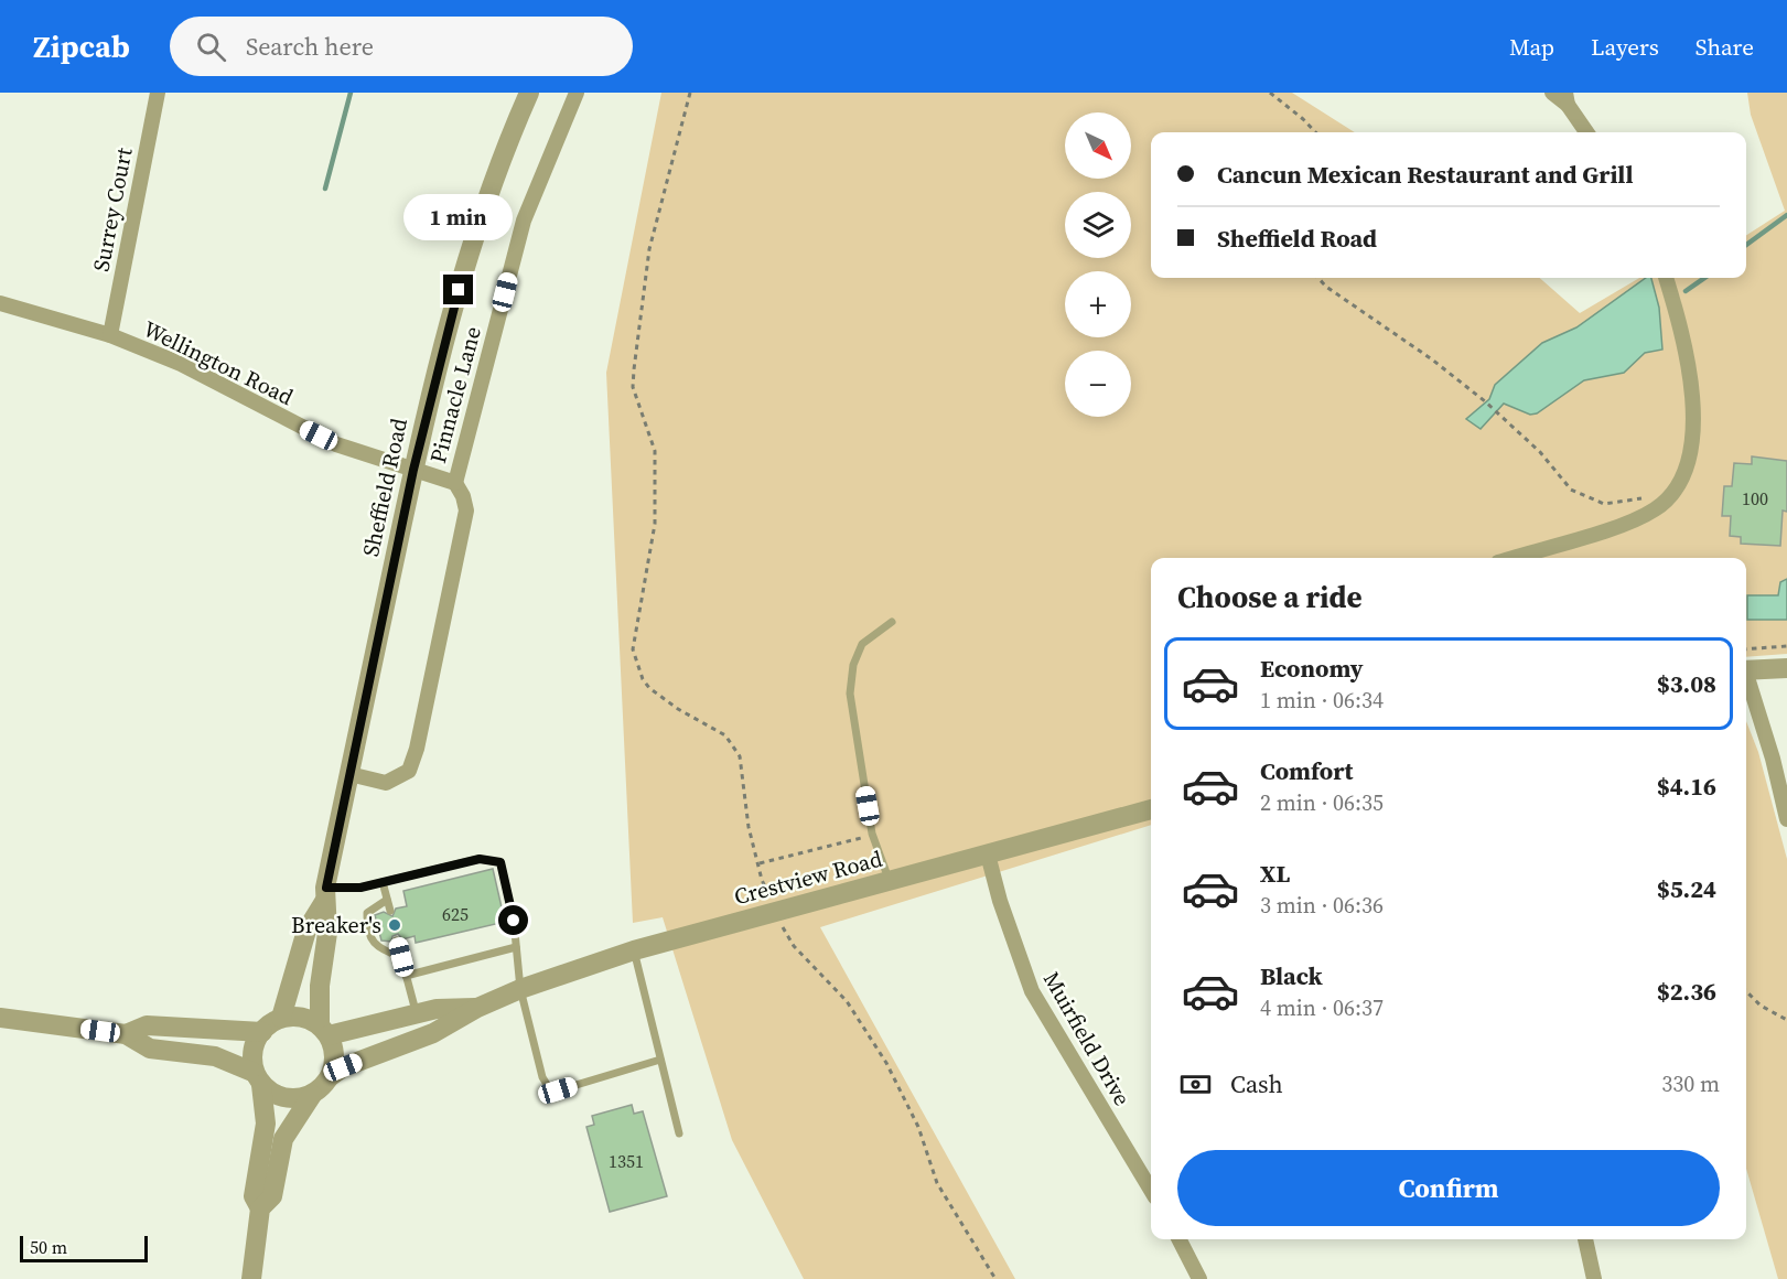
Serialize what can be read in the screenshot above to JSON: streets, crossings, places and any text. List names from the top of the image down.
{
  "streets": {
    "street": [
      "Surrey Court",
      "Wellington Road",
      "Pinnacle Lane",
      "Sheffield Road",
      "Crestview Road",
      "Muirfield Drive"
    ]
  },
  "crossings": [
    ["Surrey Court", "Wellington Road"],
    ["Wellington Road", "Pinnacle Lane"],
    ["Wellington Road", "Sheffield Road"],
    ["Pinnacle Lane", "Sheffield Road"],
    ["Sheffield Road", "Crestview Road"],
    ["Crestview Road", "Muirfield Drive"]
  ],
  "places": ["Breaker's"],
  "house_numbers": ["100", "625", "1351"],
  "scale_bar": "50 m",
  "north": "bottom right",
  "page": {
    "header": "Zipcab",
    "search": "Search here",
    "nav": ["Map", "Layers", "Share"],
    "map_buttons": ["+", "−"],
    "banner": ["Cancun Mexican Restaurant and Grill", "Sheffield Road"],
    "bubble": "1 min",
    "heading": "Choose a ride",
    "list": [
      {
        "name": "Economy",
        "note": "1 min · 06:34",
        "value": "$3.08"
      },
      {
        "name": "Comfort",
        "note": "2 min · 06:35",
        "value": "$4.16"
      },
      {
        "name": "XL",
        "note": "3 min · 06:36",
        "value": "$5.24"
      },
      {
        "name": "Black",
        "note": "4 min · 06:37",
        "value": "$2.36"
      }
    ],
    "pay": ["Cash", "330 m"],
    "buttons": "Confirm",
    "scale": "50 m"
  }
}
